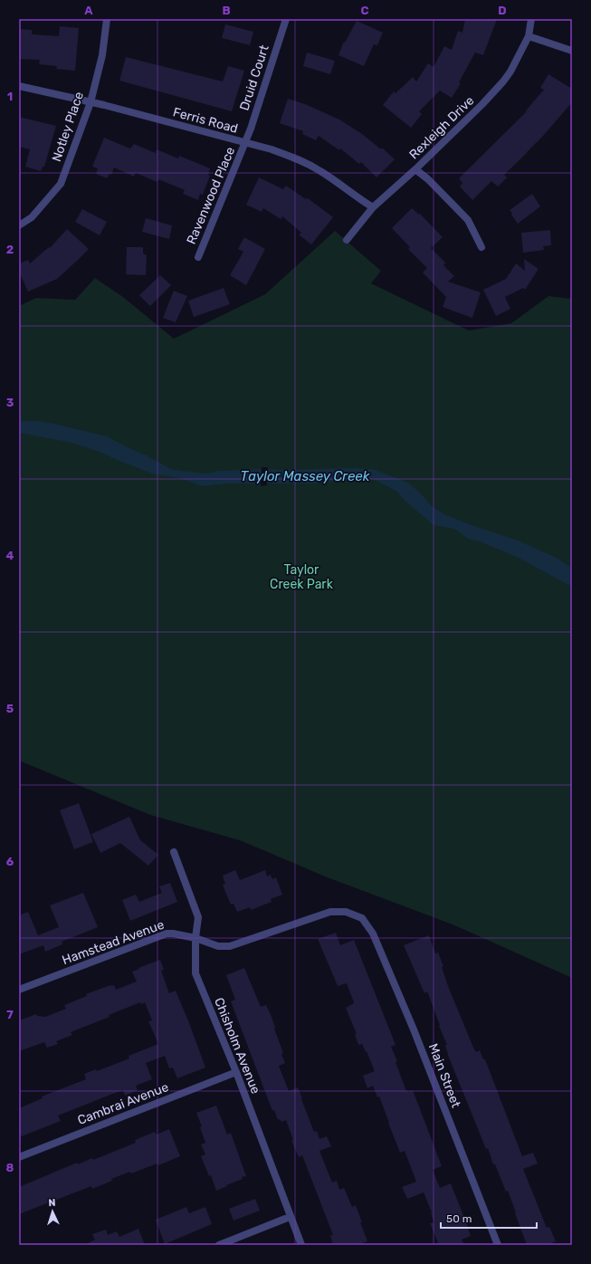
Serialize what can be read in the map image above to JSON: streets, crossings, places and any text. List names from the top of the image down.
{
  "streets": {
    "street": [
      "Druid Court",
      "Ferris Road",
      "Notley Place",
      "Rexleigh Drive",
      "Ravenwood Place",
      "Hamstead Avenue",
      "Chisholm Avenue",
      "Main Street",
      "Cambrai Avenue"
    ]
  },
  "crossings": [
    ["Druid Court", "Ferris Road"],
    ["Druid Court", "Ravenwood Place"],
    ["Ferris Road", "Notley Place"],
    ["Ferris Road", "Rexleigh Drive"],
    ["Ferris Road", "Ravenwood Place"],
    ["Hamstead Avenue", "Chisholm Avenue"],
    ["Hamstead Avenue", "Main Street"],
    ["Chisholm Avenue", "Cambrai Avenue"]
  ],
  "water": ["Taylor Massey Creek"],
  "parks": ["Taylor Creek Park"],
  "scale_bar": "50 m",
  "north": "top",
  "grid": {
    "columns": [
      "A",
      "B",
      "C",
      "D"
    ],
    "rows": [
      "1",
      "2",
      "3",
      "4",
      "5",
      "6",
      "7",
      "8"
    ]
  }
}
